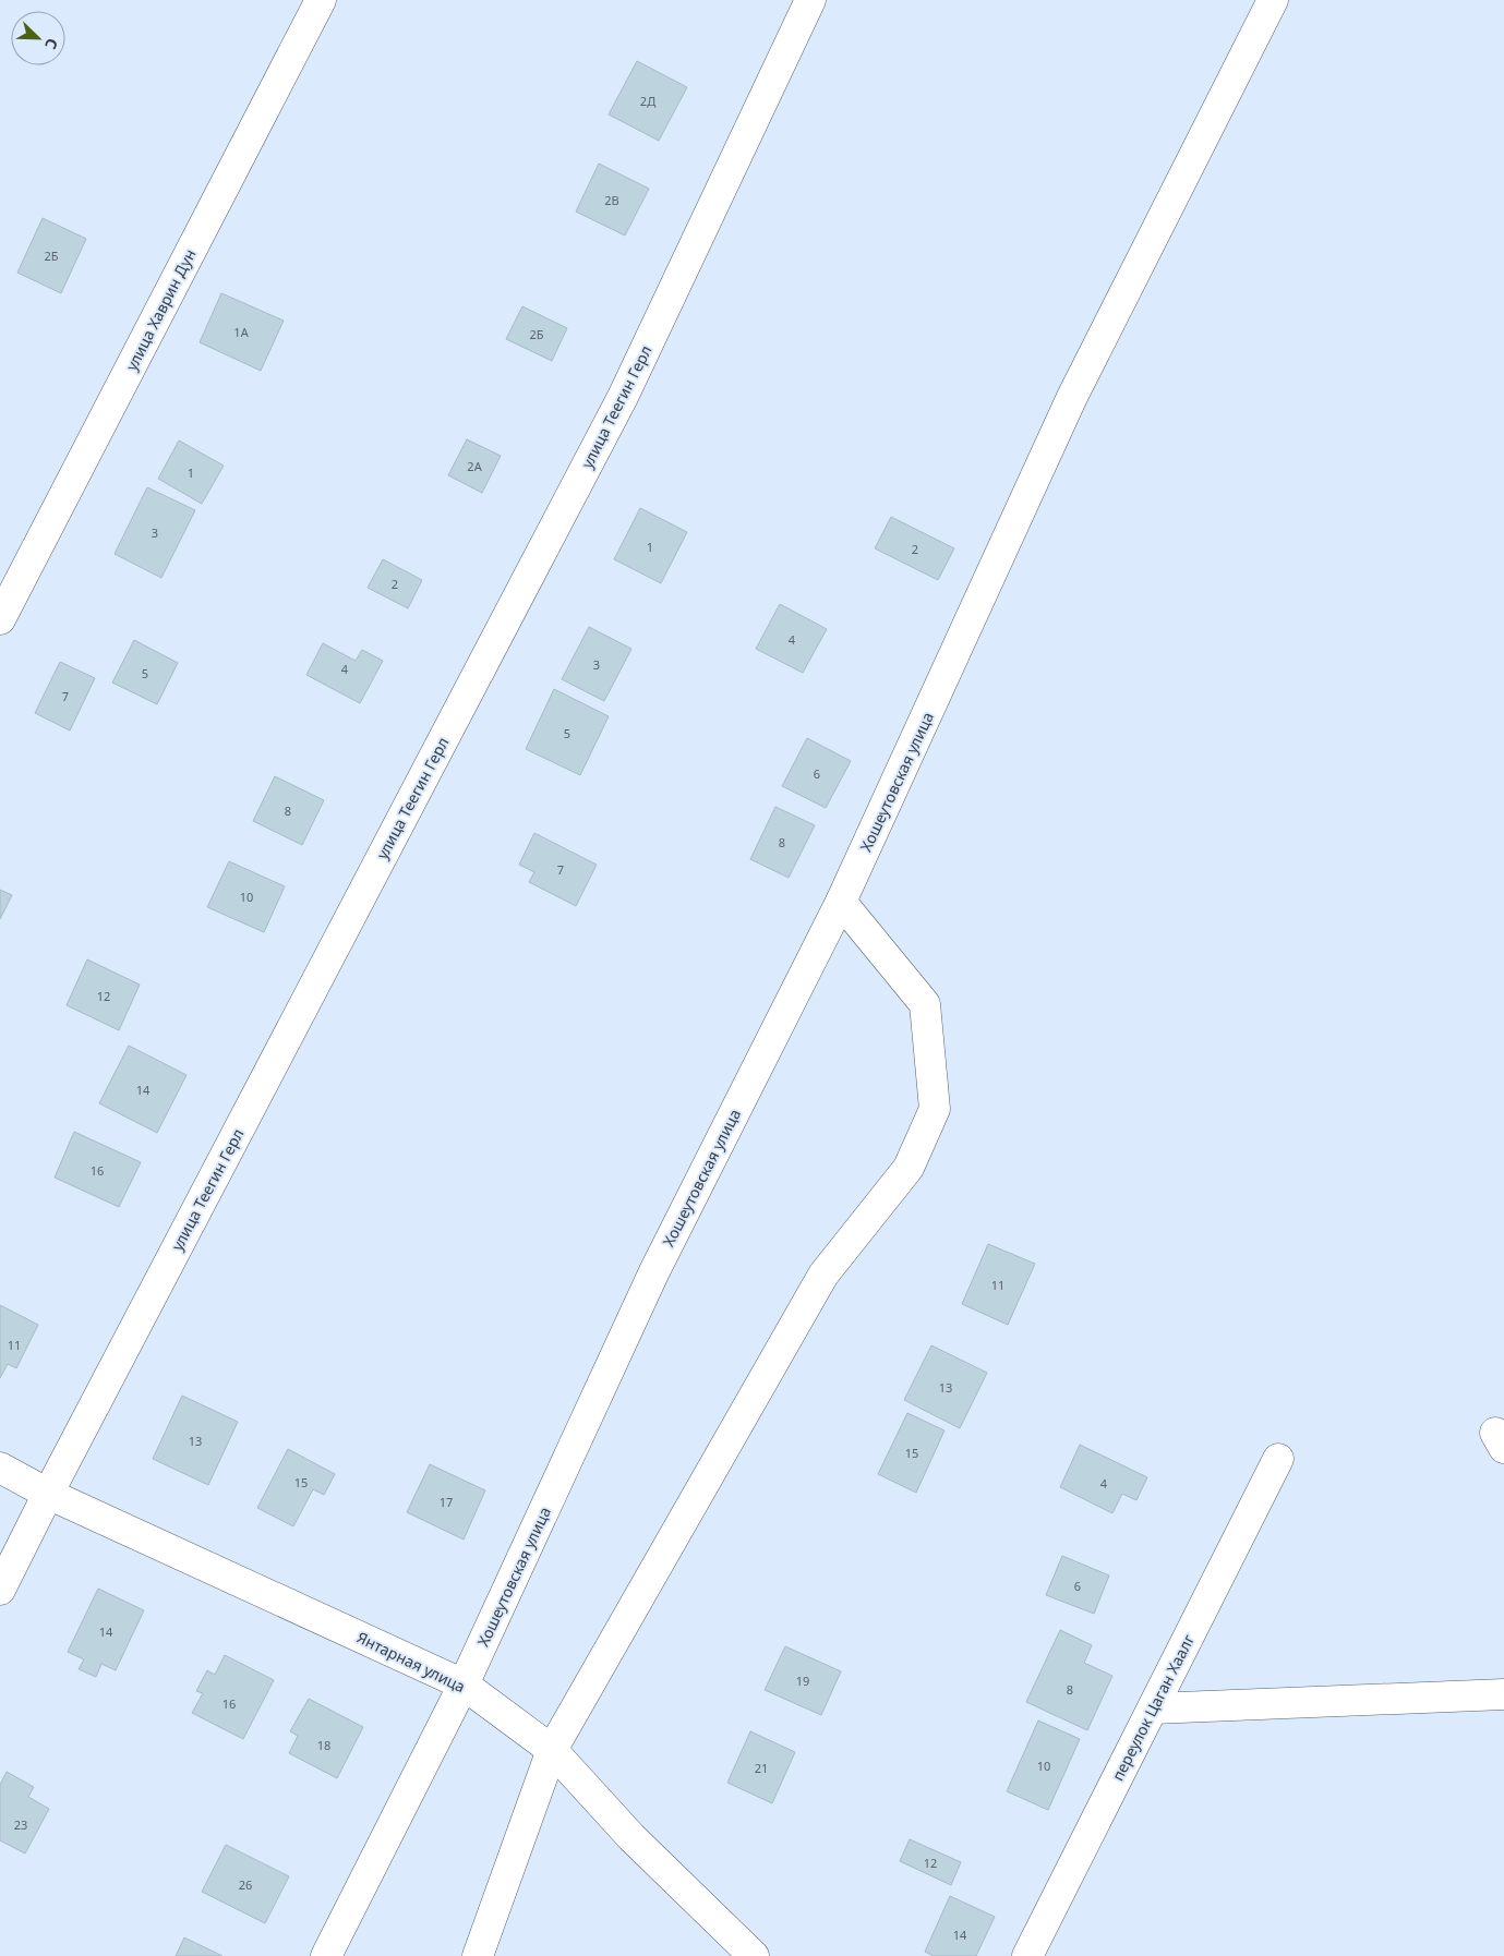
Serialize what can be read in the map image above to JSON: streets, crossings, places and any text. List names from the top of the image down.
{
  "streets": {
    "street": [
      "улица Хаврин Дун",
      "улица Теегин Герл",
      "Хошеутовская улица",
      "Янтарная улица",
      "переулок Цаган Хаалг"
    ]
  },
  "crossings": [
    ["улица Теегин Герл", "Янтарная улица"],
    ["Хошеутовская улица", "Янтарная улица"]
  ],
  "house_numbers": [
    "2Д",
    "2В",
    "2Б",
    "1А",
    "2Б",
    "2А",
    "1",
    "3",
    "1",
    "2",
    "2",
    "4",
    "3",
    "4",
    "5",
    "7",
    "5",
    "6",
    "8",
    "8",
    "7",
    "10",
    "12",
    "14",
    "16",
    "11",
    "11",
    "13",
    "13",
    "15",
    "15",
    "4",
    "17",
    "6",
    "14",
    "19",
    "8",
    "16",
    "18",
    "10",
    "21",
    "23",
    "12",
    "26",
    "14"
  ],
  "north": "bottom right"
}
